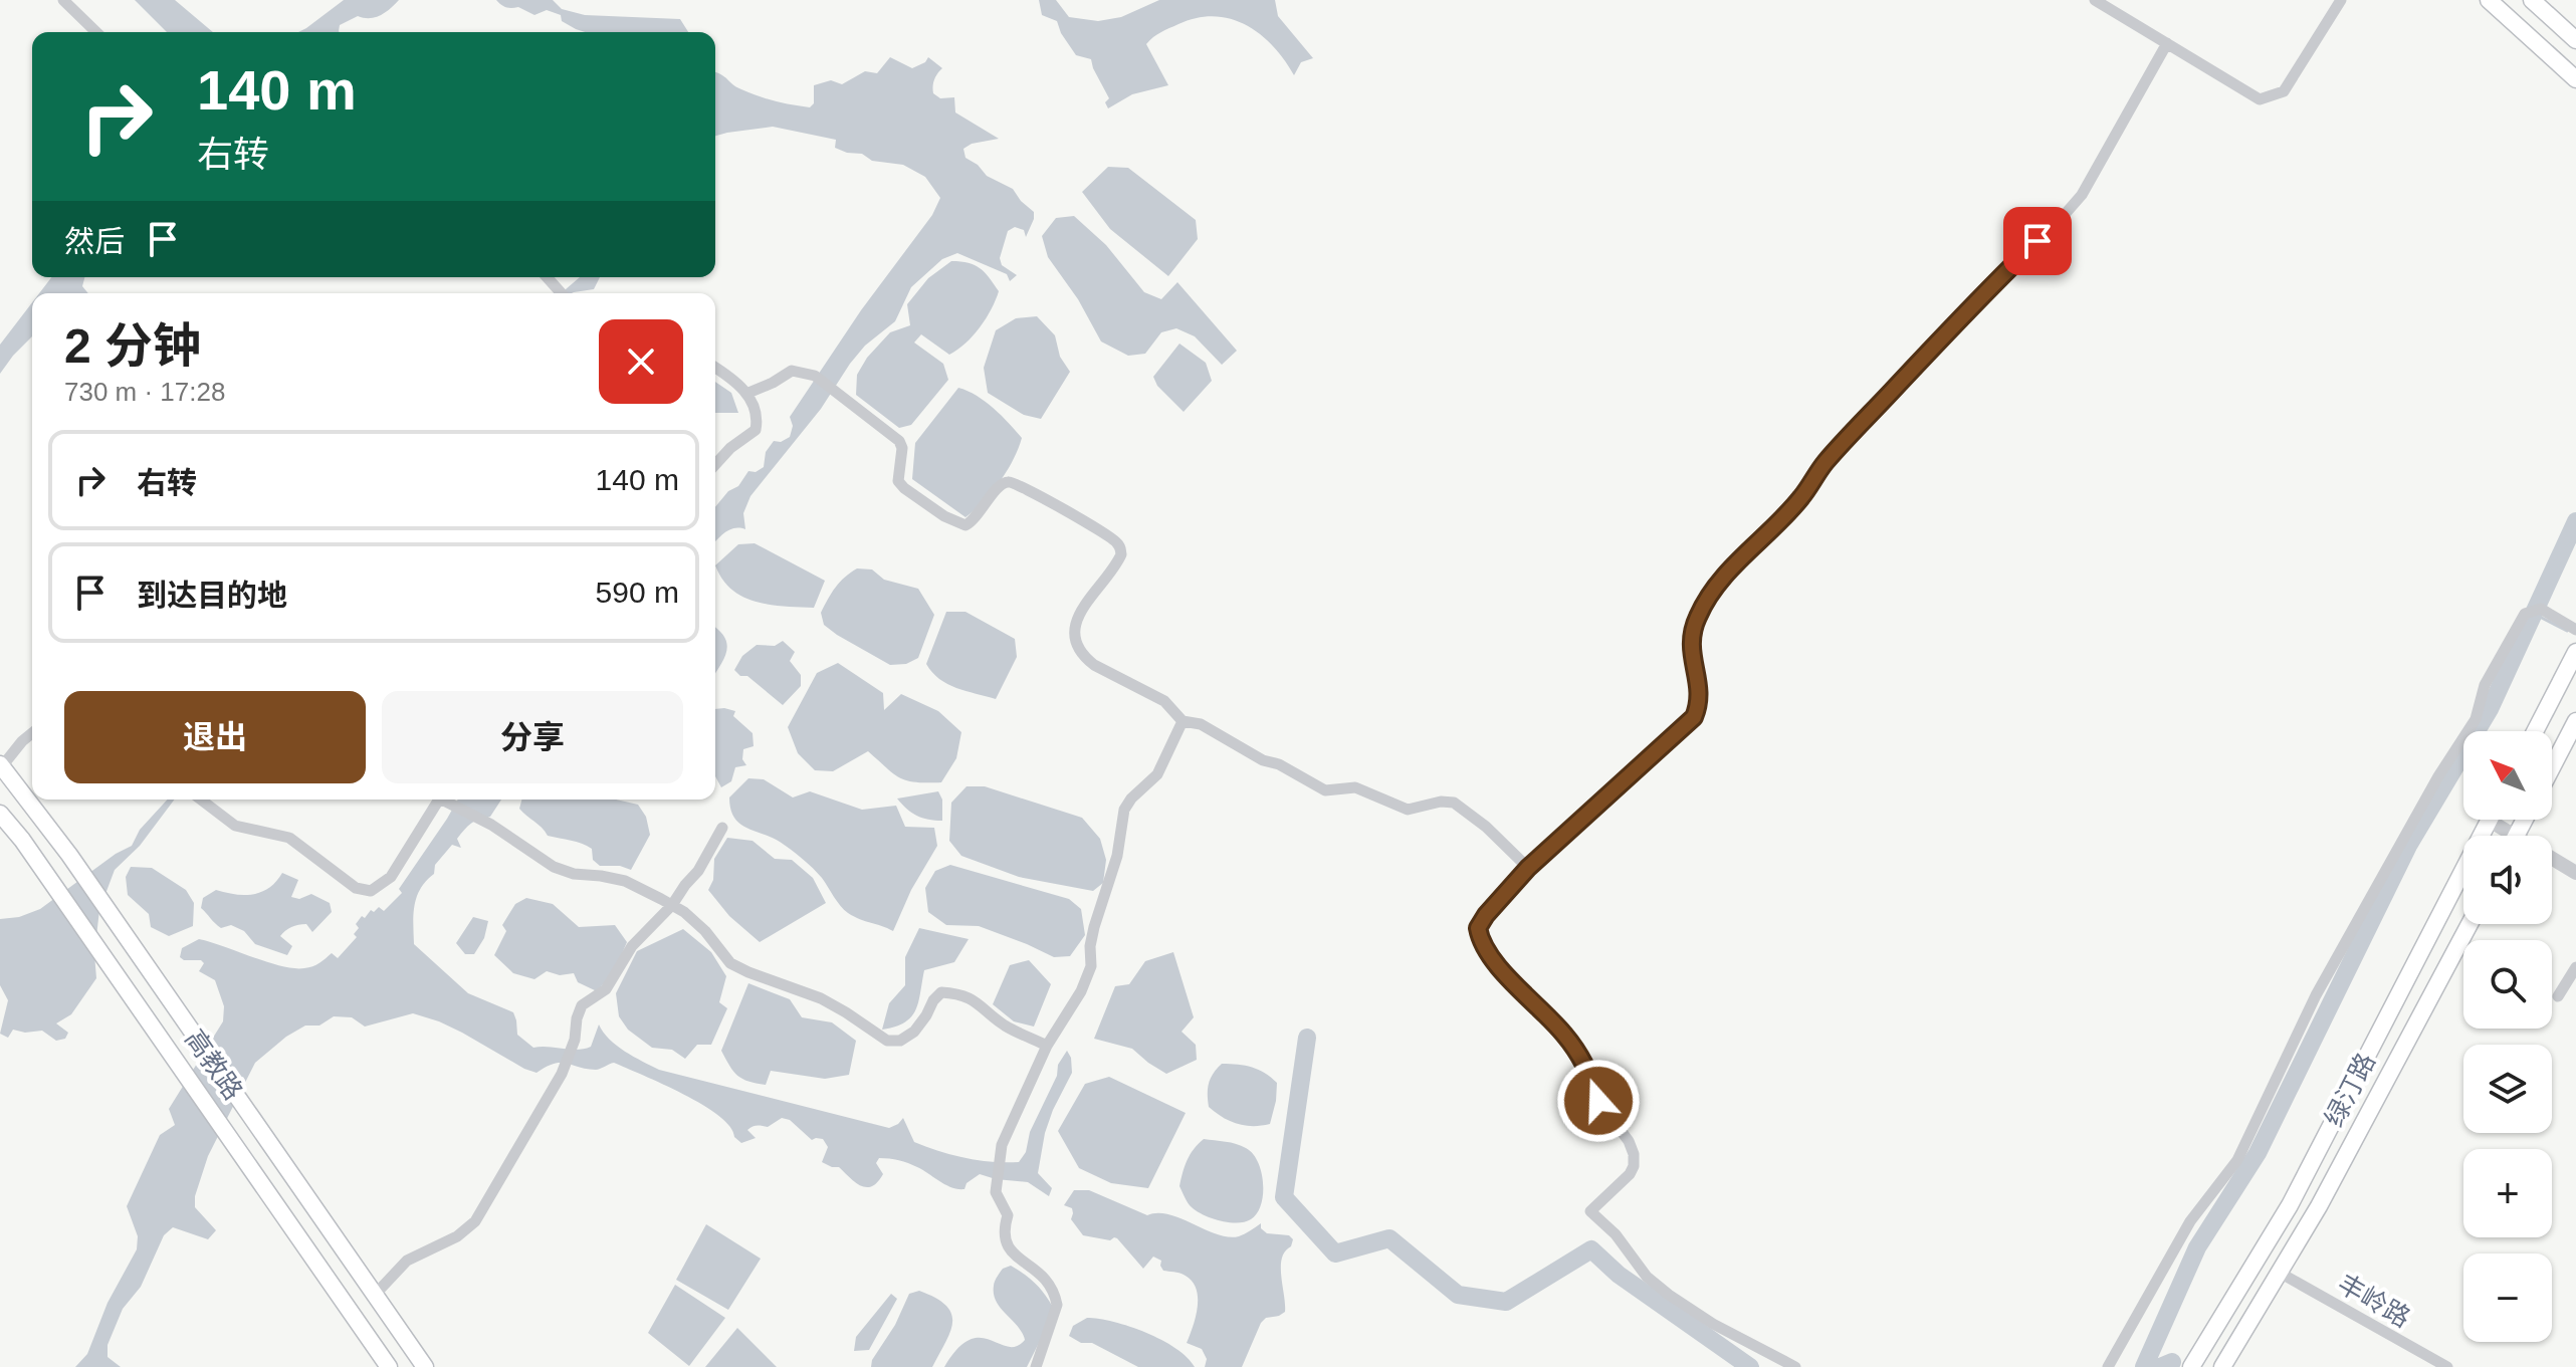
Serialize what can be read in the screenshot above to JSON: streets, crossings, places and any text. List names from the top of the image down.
{
  "streets": {
    "main road": ["高教路", "绿汀路"],
    "street": ["丰岭路"]
  },
  "crossings": [
    ["绿汀路", "丰岭路"]
  ],
  "north": "top left",
  "page": {
    "turn": ["140 m", "右转"],
    "then": "然后",
    "heading": ["2 分钟", "730 m · 17:28"],
    "list": [
      {
        "name": "右转",
        "value": "140 m"
      },
      {
        "name": "到达目的地",
        "value": "590 m"
      }
    ],
    "buttons": ["退出", "分享"],
    "map_buttons": ["+", "−"]
  }
}
